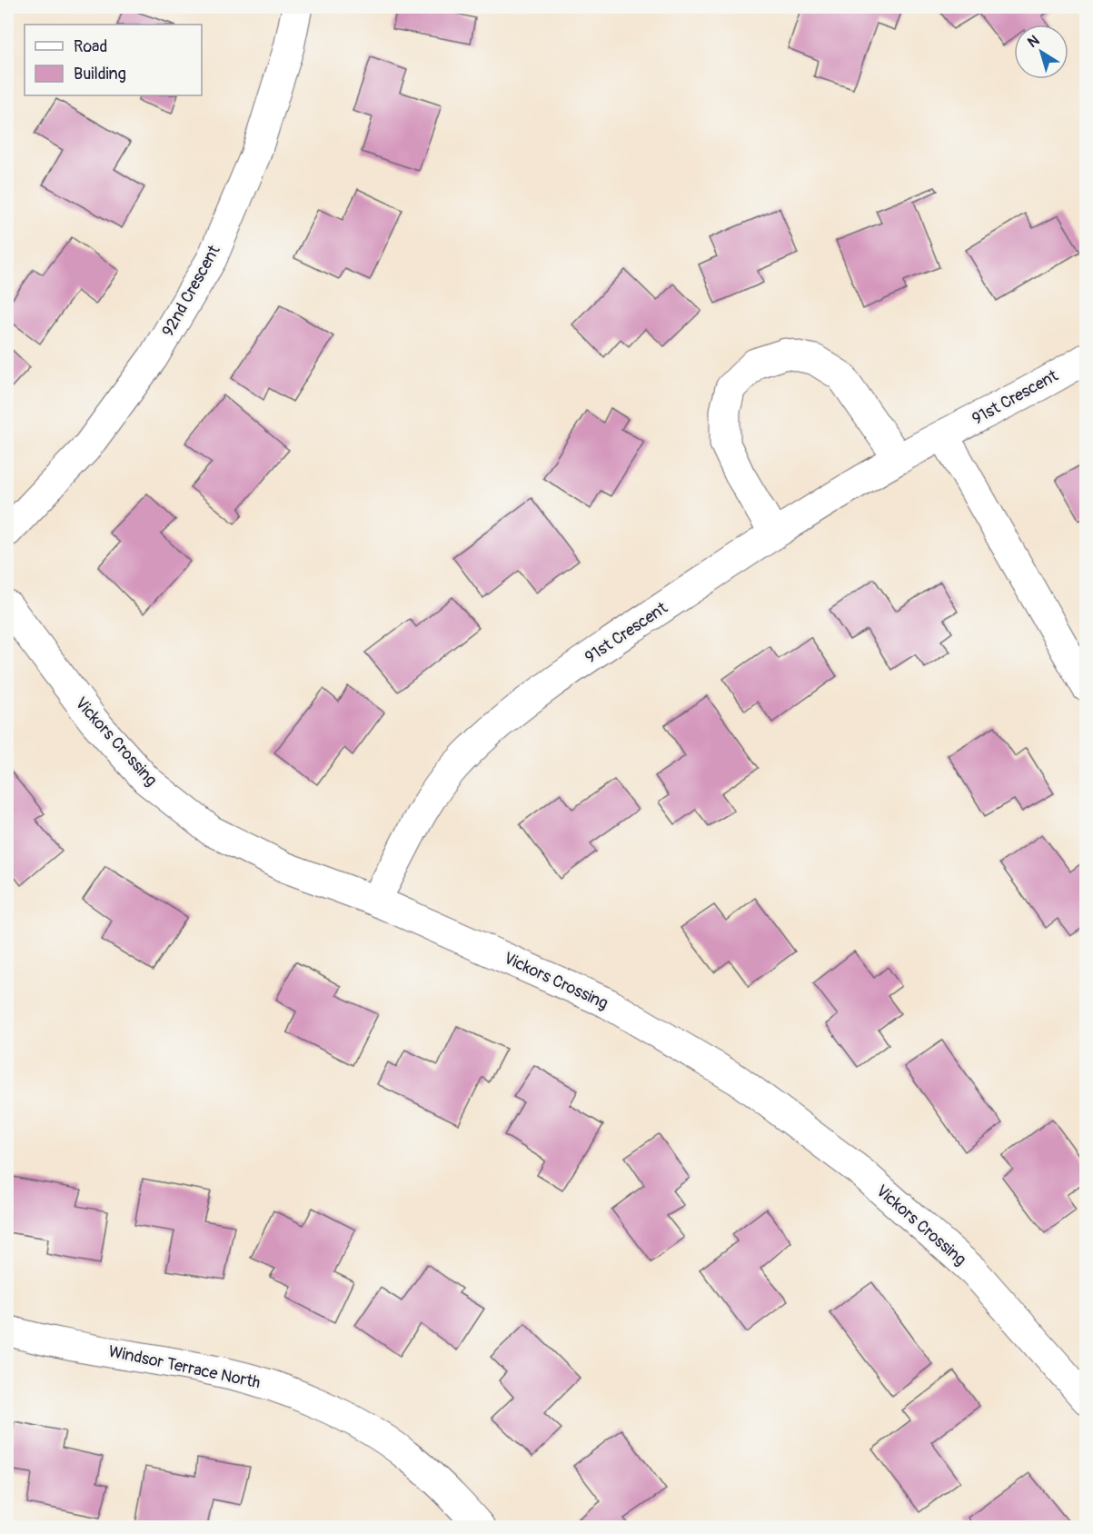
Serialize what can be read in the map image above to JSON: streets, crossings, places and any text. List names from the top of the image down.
{
  "streets": {
    "street": [
      "92nd Crescent",
      "91st Crescent",
      "Vickors Crossing",
      "Windsor Terrace North"
    ]
  },
  "crossings": [
    ["91st Crescent", "Vickors Crossing"]
  ],
  "legend": ["Road", "Building"],
  "north": "top left"
}
